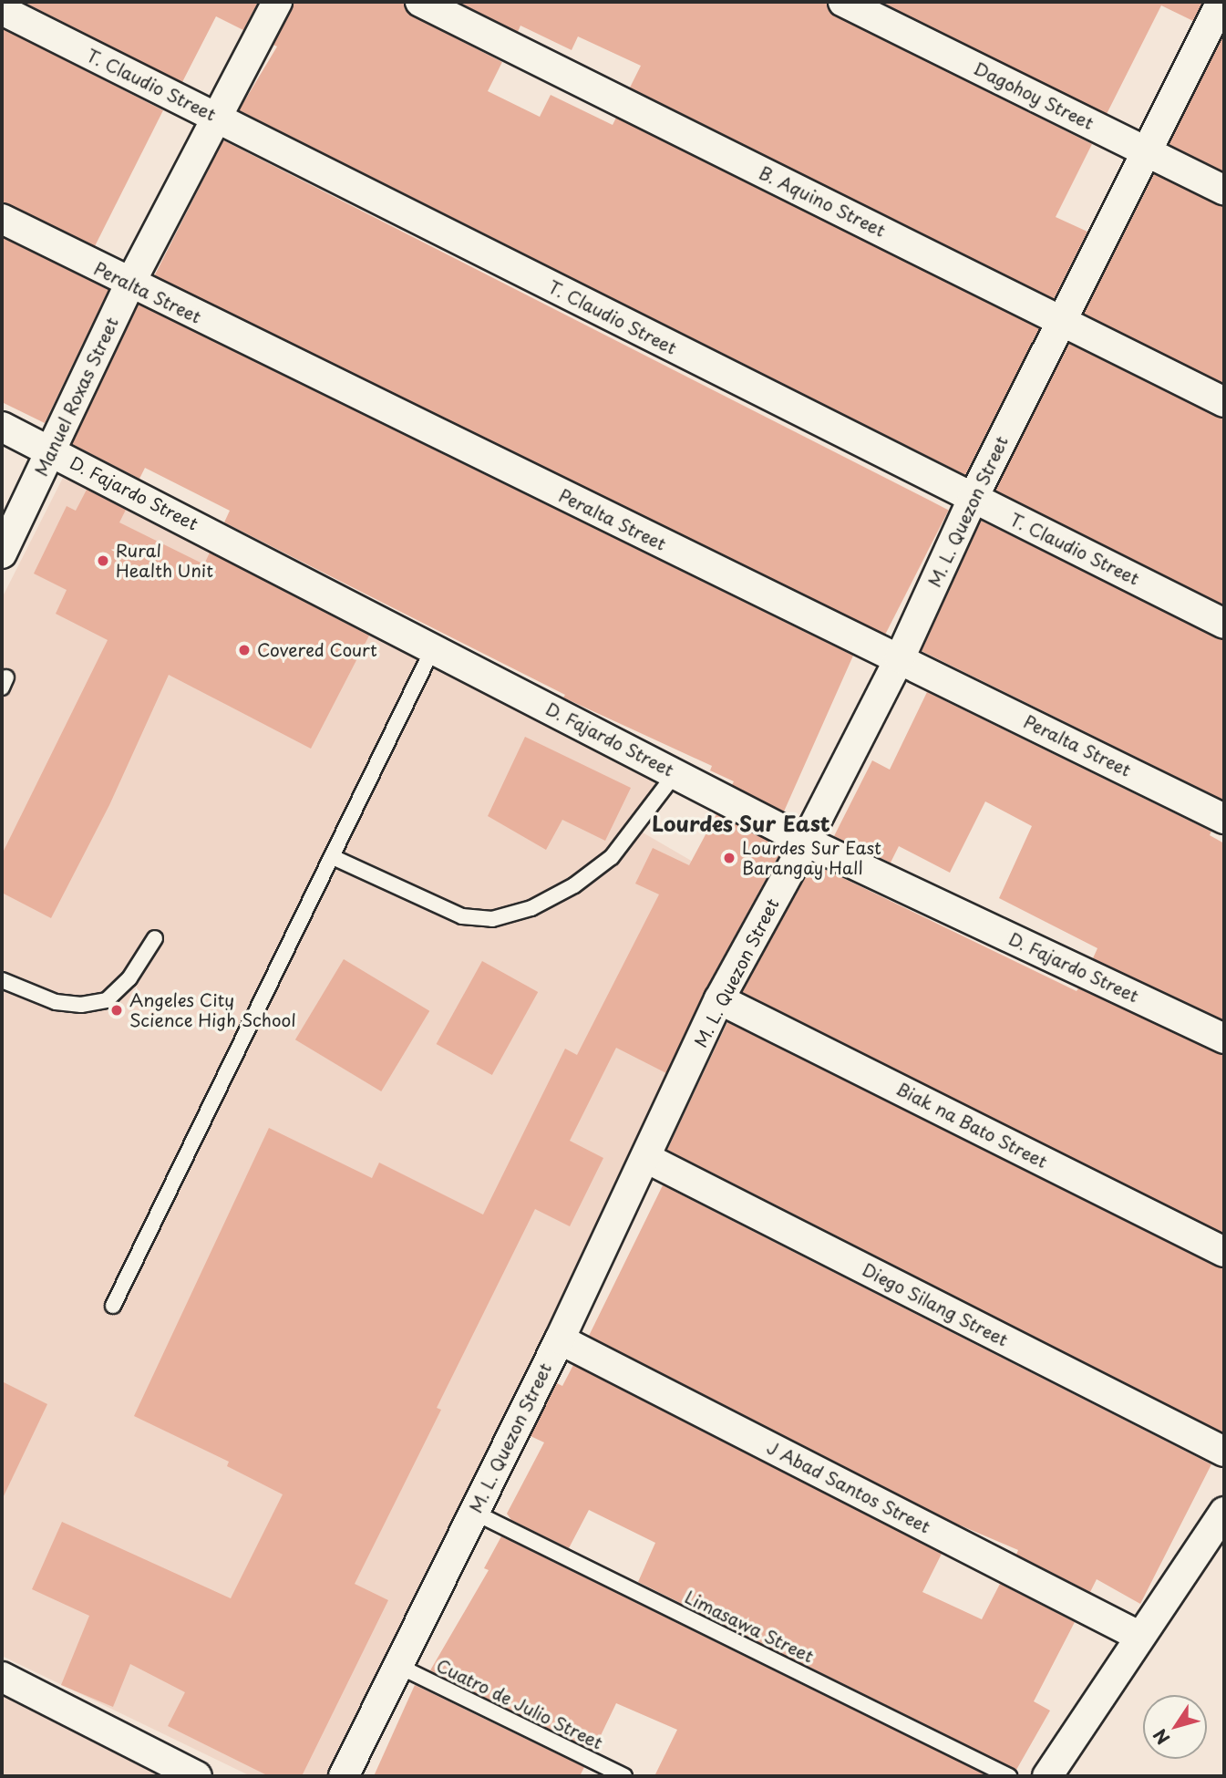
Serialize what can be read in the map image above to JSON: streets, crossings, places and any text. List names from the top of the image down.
{
  "streets": {
    "street": [
      "T. Claudio Street",
      "Dagohoy Street",
      "B. Aquino Street",
      "Peralta Street",
      "Manuel Roxas Street",
      "D. Fajardo Street",
      "M. L. Quezon Street",
      "Biak na Bato Street",
      "Diego Silang Street",
      "J Abad Santos Street"
    ],
    "lane": ["Limasawa Street", "Cuatro de Julio Street"]
  },
  "crossings": [
    ["T. Claudio Street", "Manuel Roxas Street"],
    ["T. Claudio Street", "M. L. Quezon Street"],
    ["Dagohoy Street", "M. L. Quezon Street"],
    ["B. Aquino Street", "M. L. Quezon Street"],
    ["Peralta Street", "Manuel Roxas Street"],
    ["Peralta Street", "M. L. Quezon Street"],
    ["Manuel Roxas Street", "D. Fajardo Street"],
    ["D. Fajardo Street", "M. L. Quezon Street"],
    ["M. L. Quezon Street", "Biak na Bato Street"],
    ["M. L. Quezon Street", "Diego Silang Street"],
    ["M. L. Quezon Street", "J Abad Santos Street"],
    ["M. L. Quezon Street", "Limasawa Street"],
    ["M. L. Quezon Street", "Cuatro de Julio Street"]
  ],
  "districts": ["Lourdes Sur East"],
  "places": [
    "Rural Health Unit",
    "Covered Court",
    "Lourdes Sur East Barangay Hall",
    "Angeles City Science High School"
  ],
  "north": "bottom left"
}
